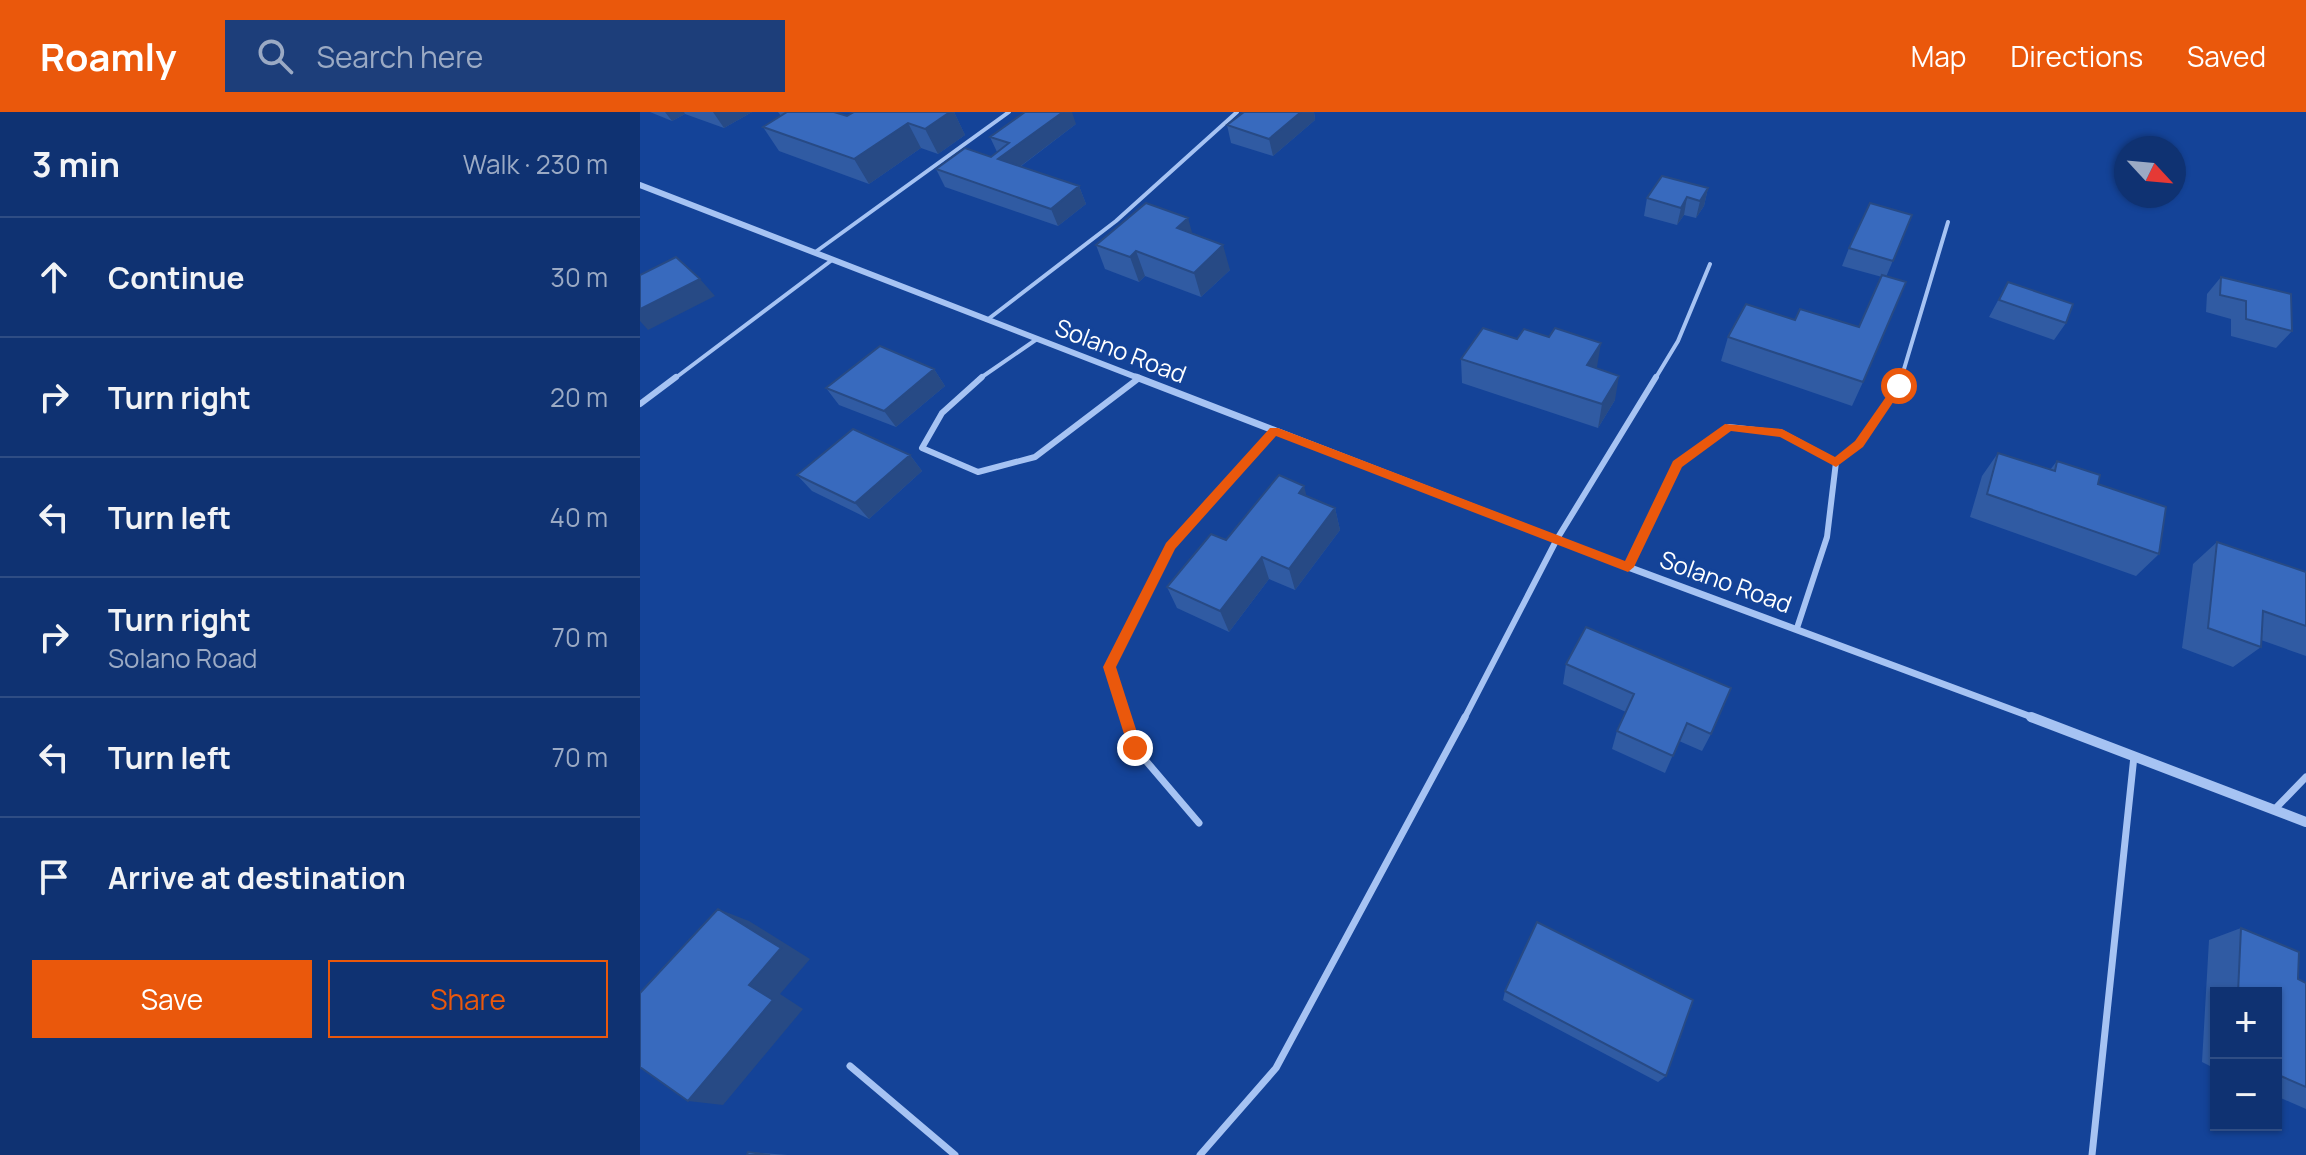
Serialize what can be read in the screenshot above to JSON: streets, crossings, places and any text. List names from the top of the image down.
{
  "streets": {
    "street": ["Solano Road"]
  },
  "north": "bottom right",
  "page": {
    "header": "Roamly",
    "search": "Search here",
    "nav": ["Map", "Directions", "Saved"],
    "heading": ["3 min", "Walk · 230 m"],
    "list": [
      ["Continue", "30 m"],
      ["Turn right", "20 m"],
      ["Turn left", "40 m"],
      ["Turn right", "Solano Road", "70 m"],
      ["Turn left", "70 m"],
      "Arrive at destination"
    ],
    "buttons": ["Save", "Share"],
    "map_buttons": ["+", "−"]
  }
}
